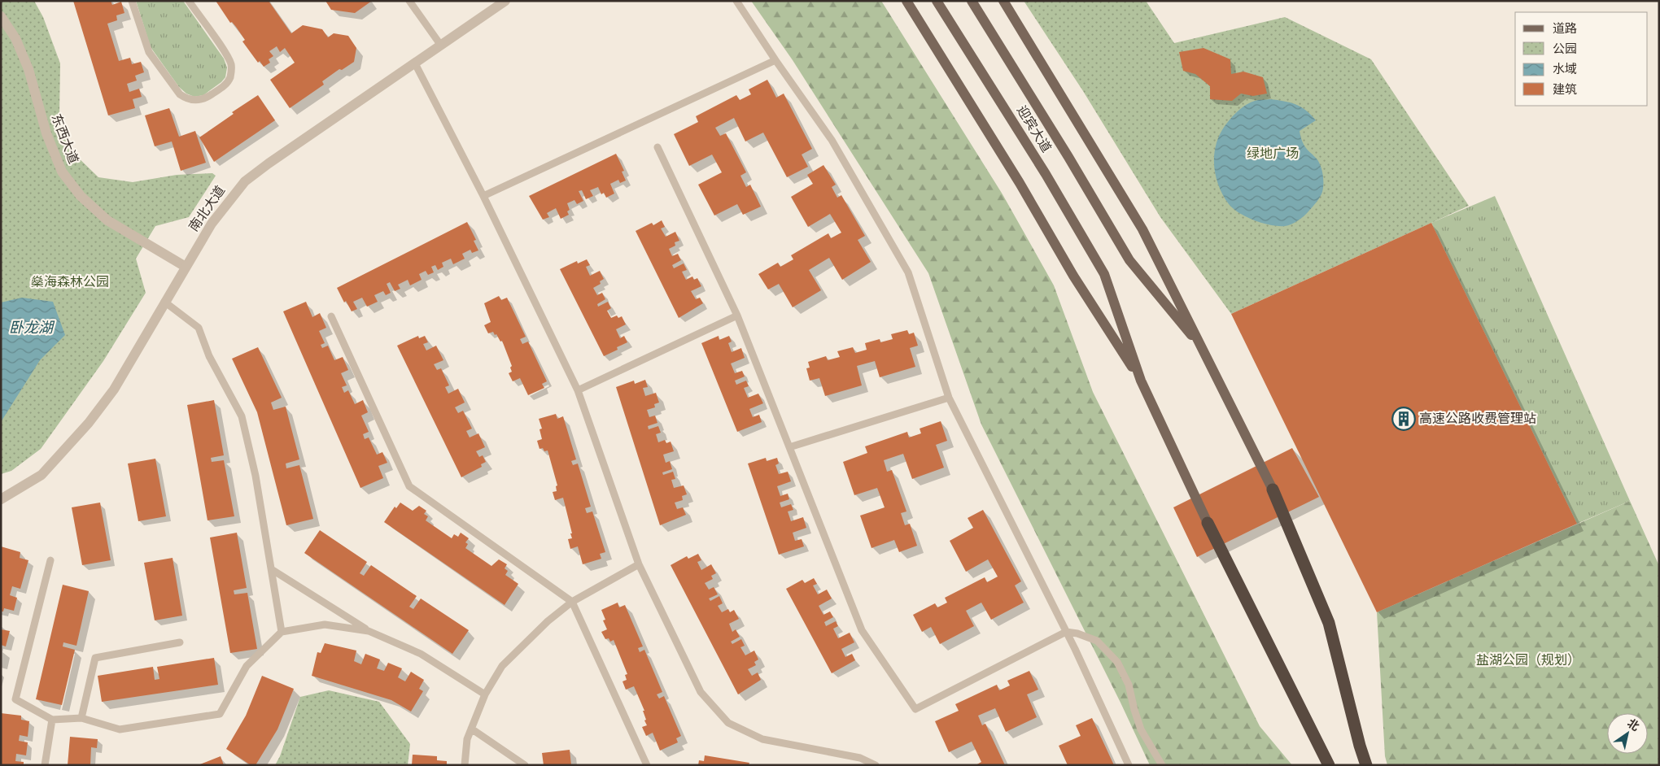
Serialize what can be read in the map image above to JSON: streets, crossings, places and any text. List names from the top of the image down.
{
  "streets": {
    "main road": ["迎宾大道"],
    "street": ["东西大道", "南北大道"]
  },
  "crossings": [
    ["东西大道", "南北大道"]
  ],
  "water": ["卧龙湖"],
  "parks": ["绿地广场", "燊海森林公园", "盐湖公园（规划）"],
  "places": {
    "building": ["高速公路收费管理站"]
  },
  "legend": [
    "道路",
    "公园",
    "水域",
    "建筑"
  ],
  "north": "top right"
}
